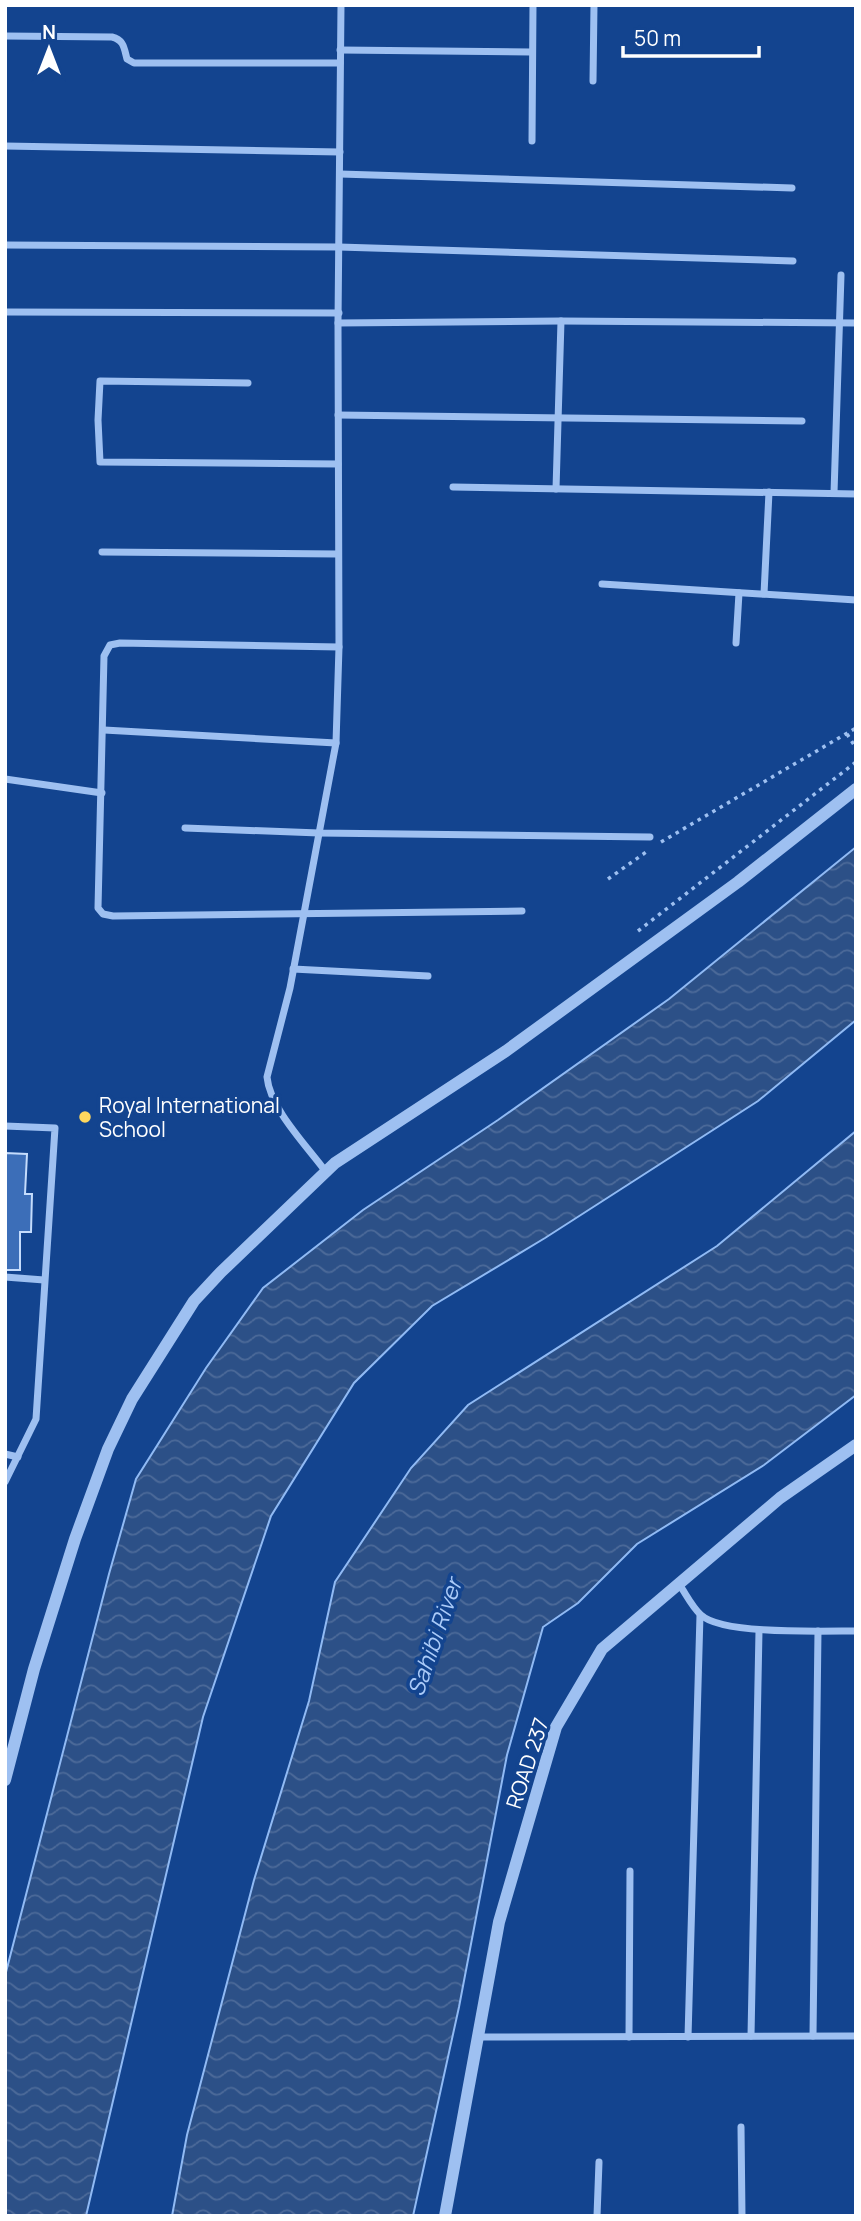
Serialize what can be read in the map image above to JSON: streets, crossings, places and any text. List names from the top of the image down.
{
  "streets": {
    "street": ["ROAD 237"]
  },
  "water": ["Sahibi River"],
  "places": ["Royal International School"],
  "scale_bar": "50 m",
  "north": "top"
}
